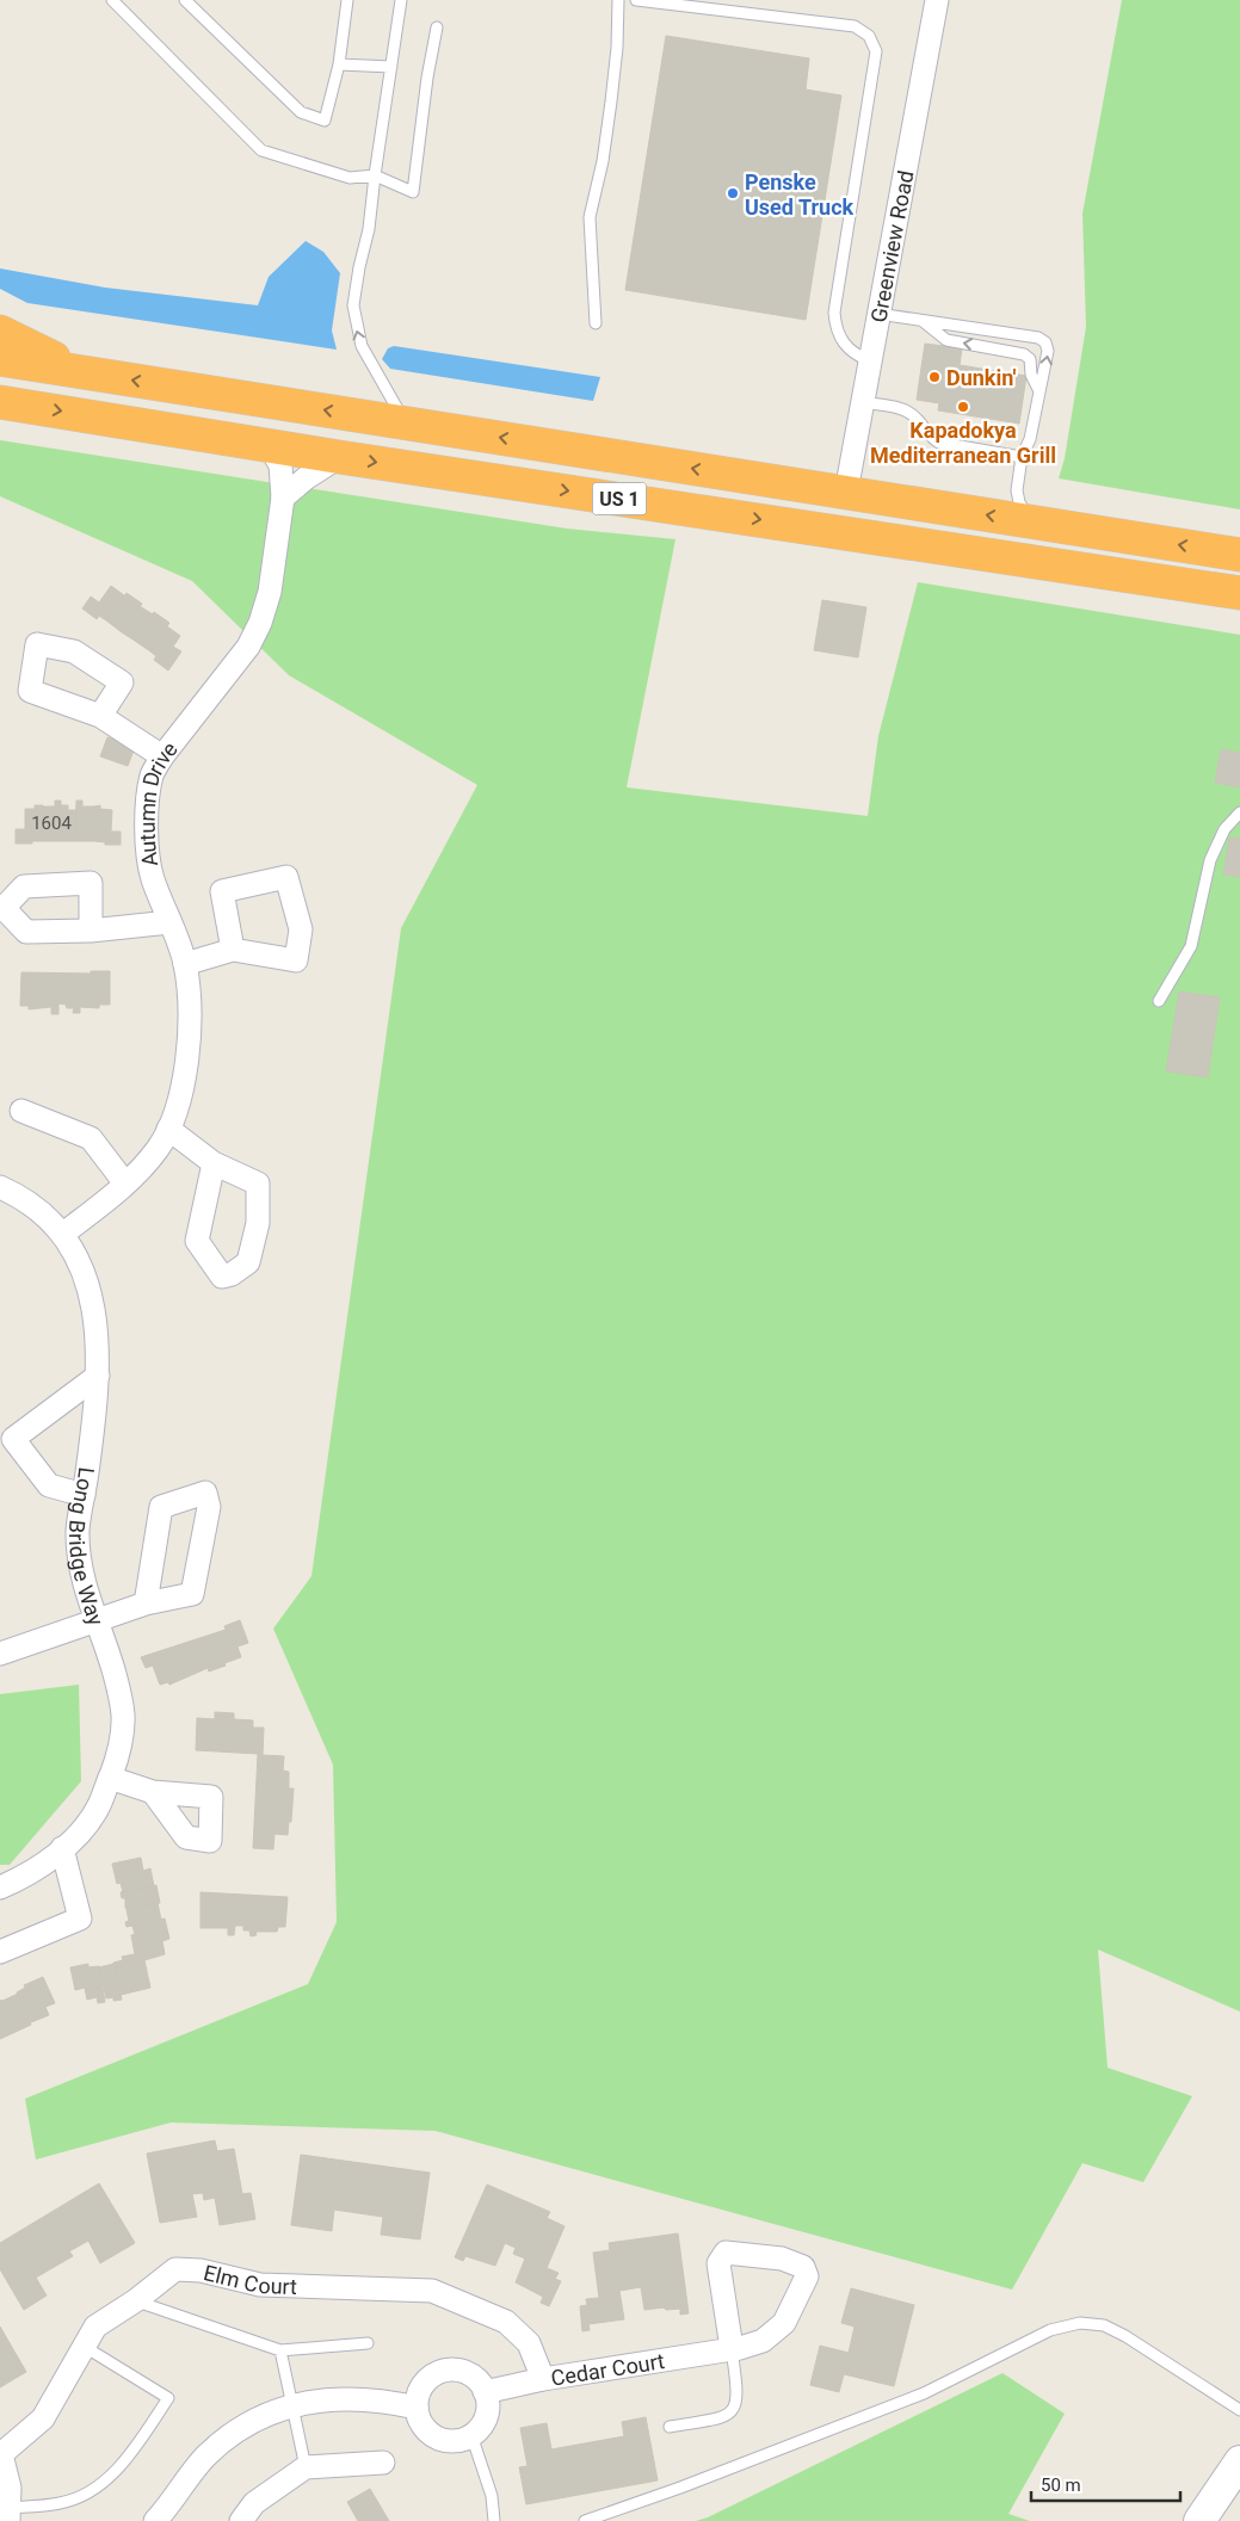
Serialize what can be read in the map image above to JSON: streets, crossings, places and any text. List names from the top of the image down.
{
  "streets": {
    "highway": ["US 1"],
    "street": [
      "Greenview Road",
      "Autumn Drive",
      "Long Bridge Way",
      "Elm Court",
      "Cedar Court"
    ]
  },
  "crossings": [
    ["Greenview Road", "US 1"],
    ["US 1", "Autumn Drive"],
    ["Autumn Drive", "Long Bridge Way"],
    ["Elm Court", "Cedar Court"]
  ],
  "places": ["Penske Used Truck", "Dunkin'", "Kapadokya Mediterranean Grill"],
  "house_numbers": ["1604"],
  "scale_bar": "50 m"
}
